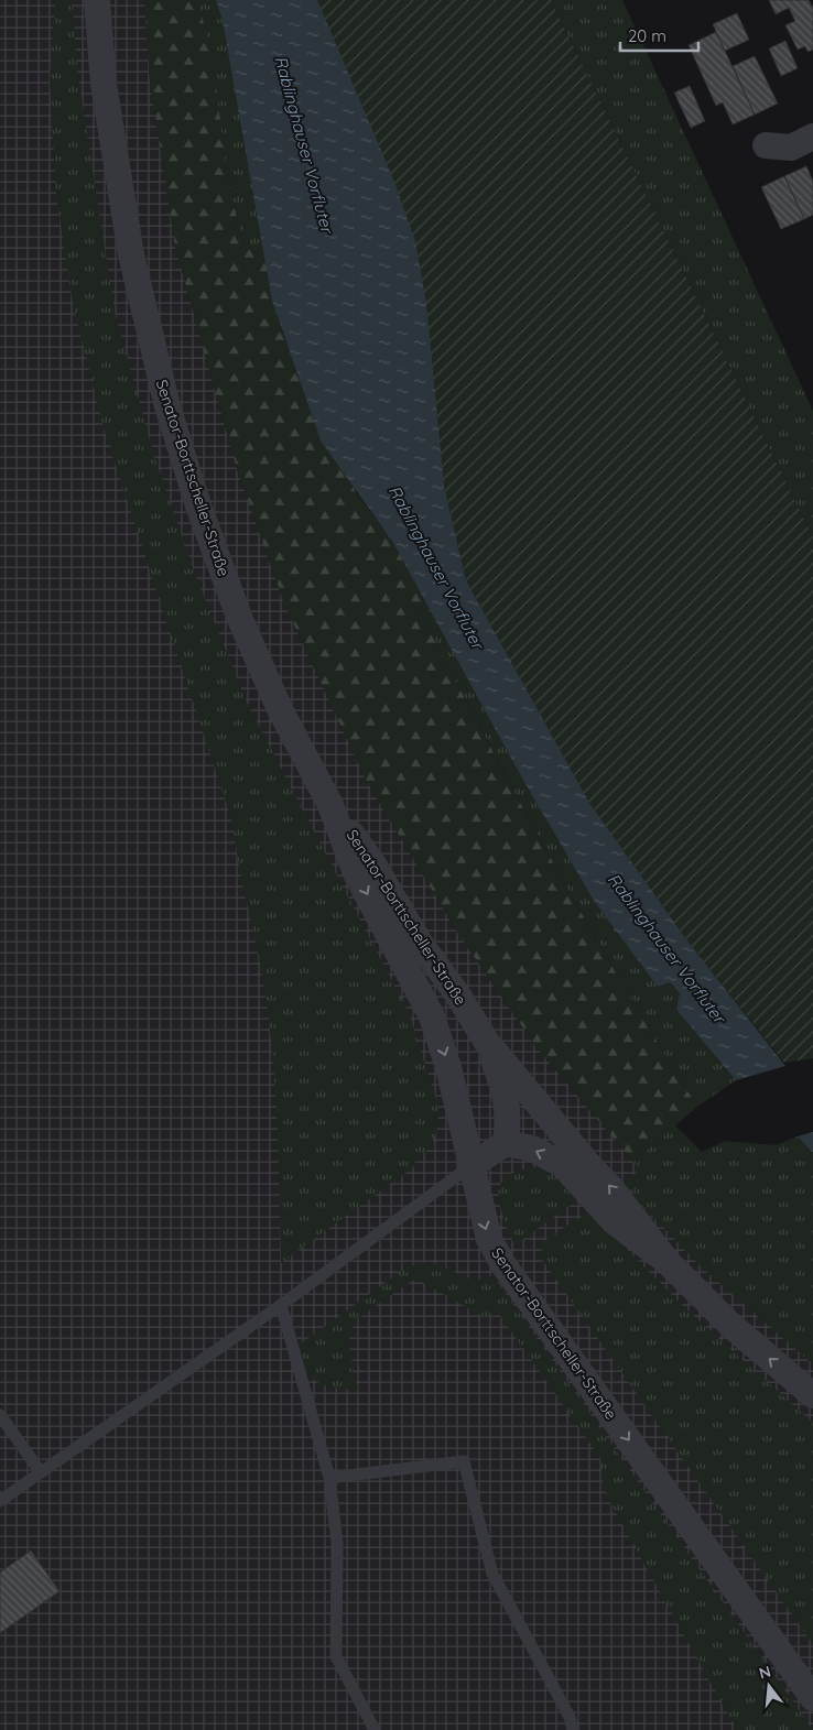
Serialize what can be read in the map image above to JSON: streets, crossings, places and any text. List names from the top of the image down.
{
  "streets": {
    "street": ["Senator-Borttscheller-Straße"]
  },
  "water": ["Rablinghauser Vorfluter"],
  "scale_bar": "20 m",
  "north": "top"
}
